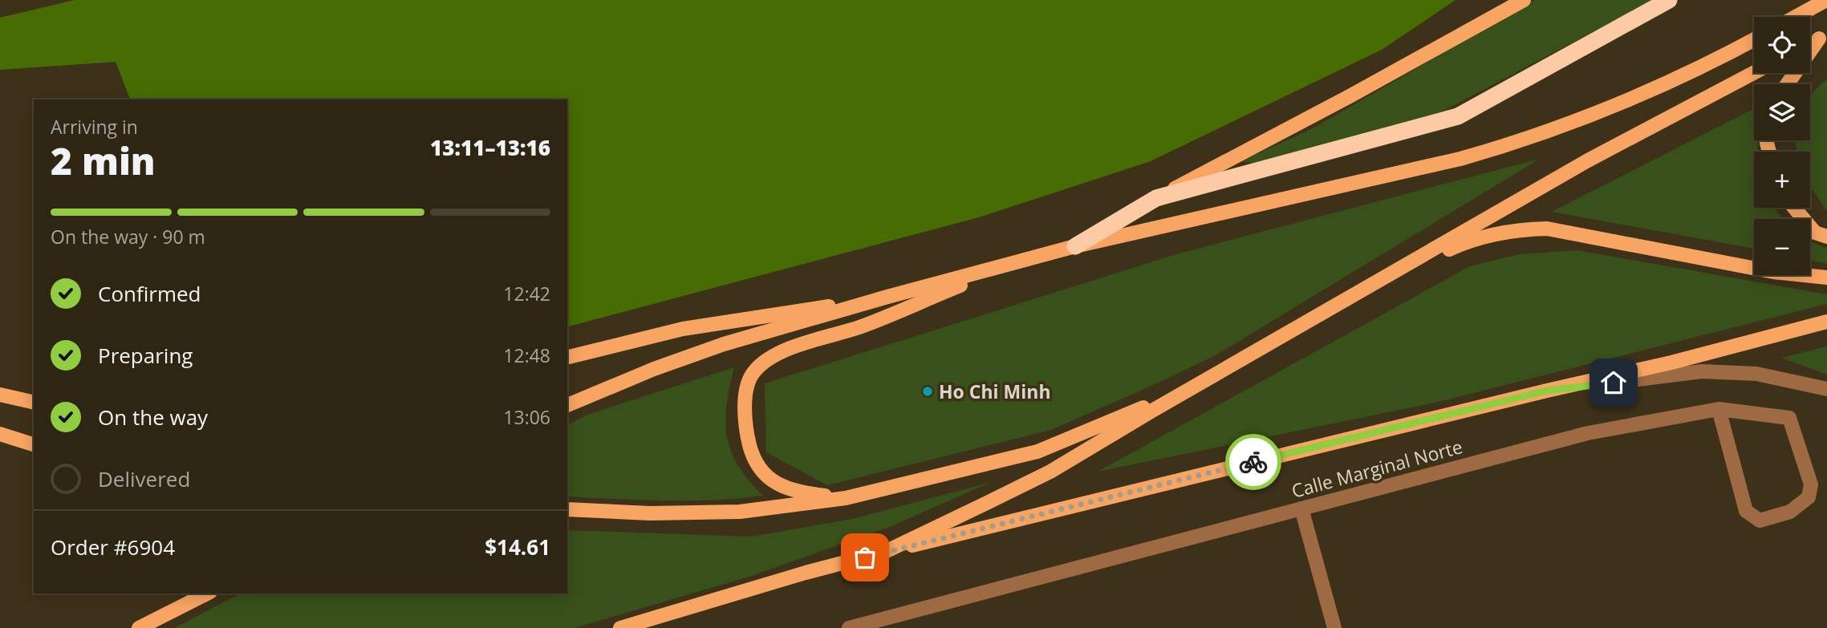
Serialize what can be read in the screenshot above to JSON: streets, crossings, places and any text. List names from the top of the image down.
{
  "streets": {
    "street": ["Calle Marginal Norte"]
  },
  "places": ["Ho Chi Minh"],
  "page": {
    "map_buttons": ["+", "−"],
    "heading": ["2 min", "Arriving in", "13:11–13:16"],
    "panel": ["Order #6904", "$14.61"],
    "bar": "On the way · 90 m",
    "list": [
      ["Confirmed", "12:42"],
      ["Preparing", "12:48"],
      ["On the way", "13:06"],
      "Delivered"
    ]
  }
}
